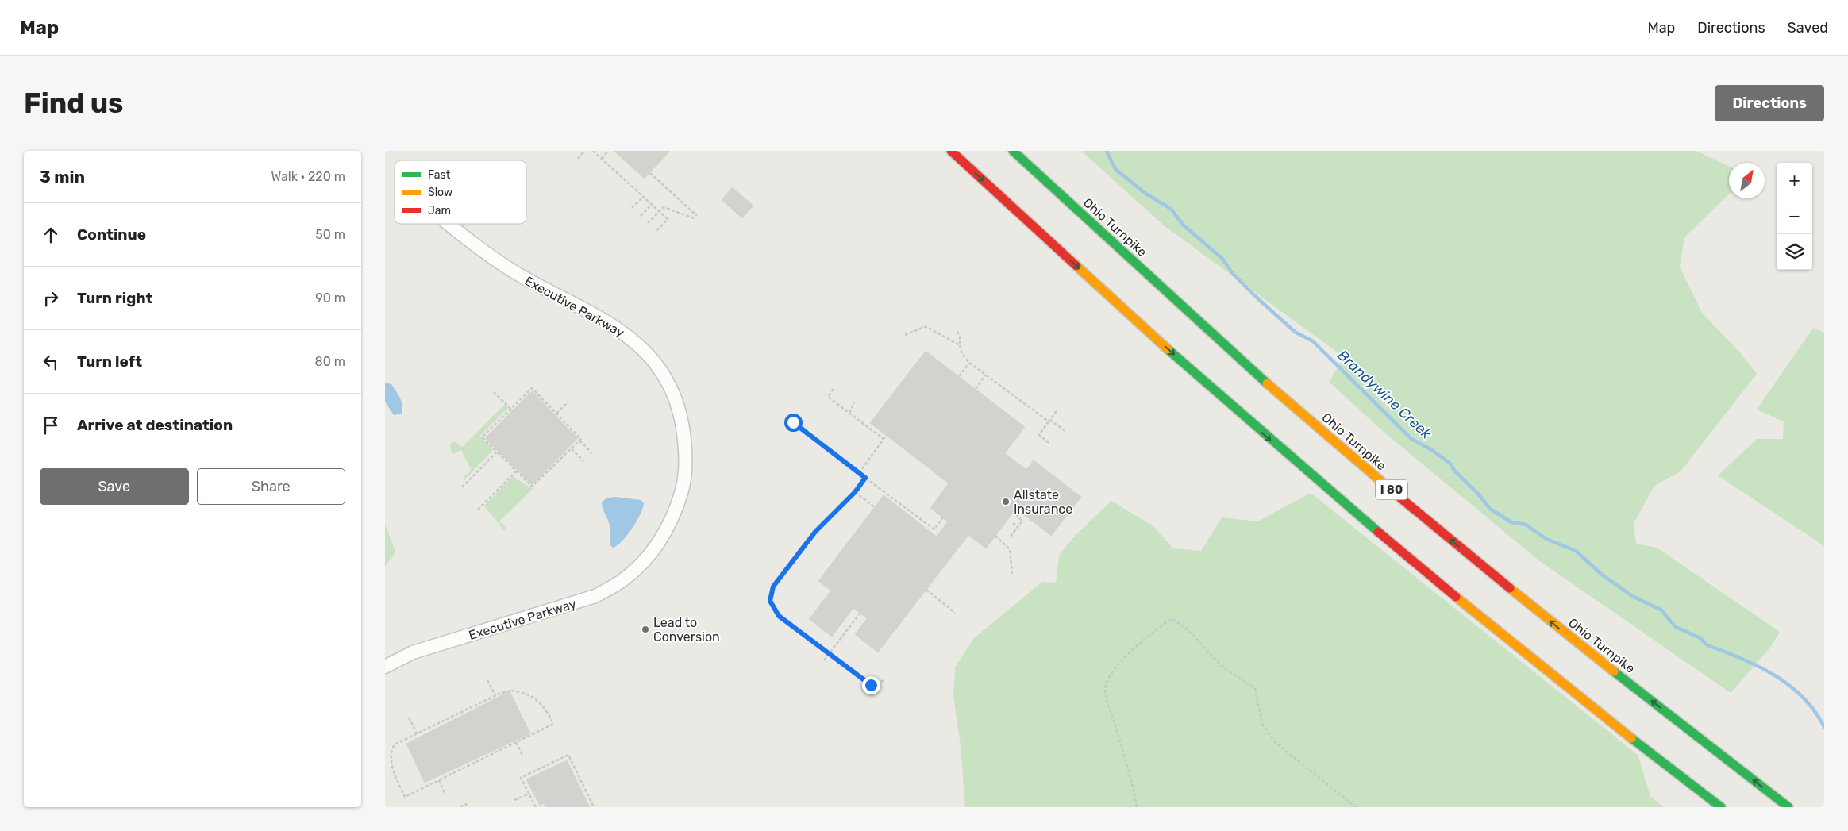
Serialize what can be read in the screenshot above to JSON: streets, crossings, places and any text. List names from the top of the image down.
{
  "streets": {
    "highway": ["Ohio Turnpike", "I 80"],
    "street": ["Executive Parkway"]
  },
  "water": ["Brandywine Creek"],
  "places": ["Allstate Insurance", "Lead to Conversion"],
  "legend": ["Fast", "Slow", "Jam"],
  "north": "top right",
  "page": {
    "header": "Map",
    "nav": ["Map", "Directions", "Saved"],
    "buttons": [
      "Directions",
      ["Save", "Share"]
    ],
    "title": "Find us",
    "heading": ["3 min", "Walk · 220 m"],
    "map_buttons": ["+", "−"],
    "list": [
      ["Continue", "50 m"],
      ["Turn right", "90 m"],
      ["Turn left", "80 m"],
      "Arrive at destination"
    ]
  }
}
